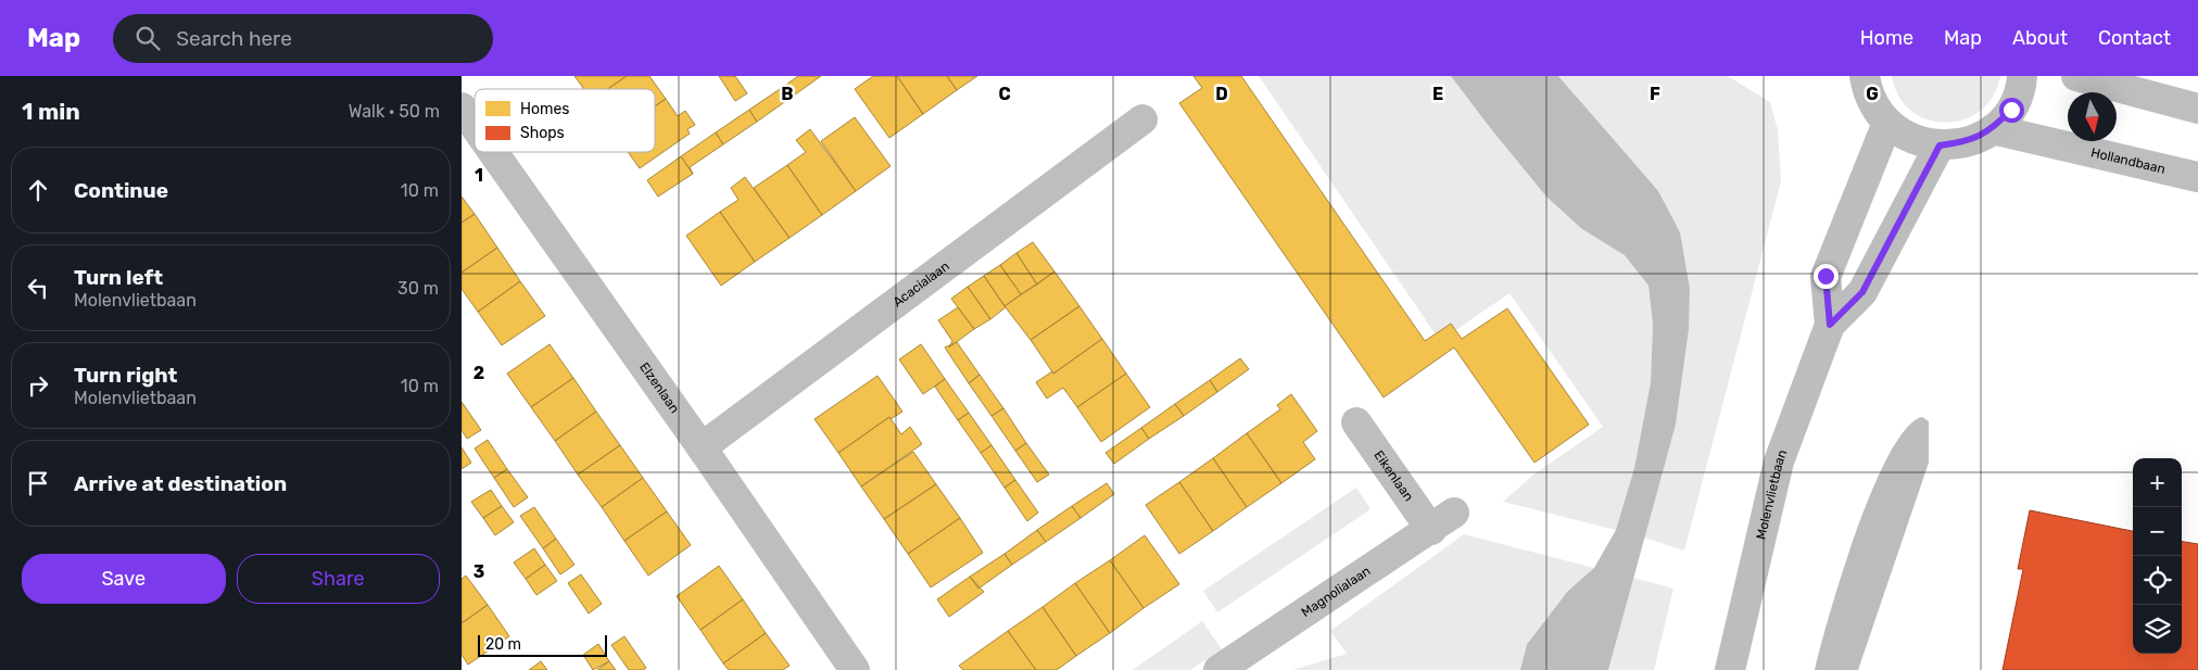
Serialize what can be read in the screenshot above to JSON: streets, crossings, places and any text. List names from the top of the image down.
{
  "streets": {
    "main road": ["Molenvlietbaan"],
    "street": [
      "Hollandbaan",
      "Acacialaan",
      "Elzenlaan",
      "Eikenlaan",
      "Magnolialaan"
    ]
  },
  "crossings": [
    ["Acacialaan", "Elzenlaan"],
    ["Eikenlaan", "Magnolialaan"]
  ],
  "legend": ["Homes", "Shops"],
  "scale_bar": "20 m",
  "north": "bottom",
  "page": {
    "header": "Map",
    "search": "Search here",
    "nav": [
      "Home",
      "Map",
      "About",
      "Contact"
    ],
    "heading": ["1 min", "Walk · 50 m"],
    "list": [
      ["Continue", "10 m"],
      ["Turn left", "Molenvlietbaan", "30 m"],
      ["Turn right", "Molenvlietbaan", "10 m"],
      "Arrive at destination"
    ],
    "map_buttons": ["+", "−"],
    "buttons": ["Save", "Share"],
    "scale": "20 m"
  },
  "grid": {
    "columns": [
      "B",
      "C",
      "D",
      "E",
      "F",
      "G"
    ],
    "rows": ["1", "2", "3"]
  }
}
